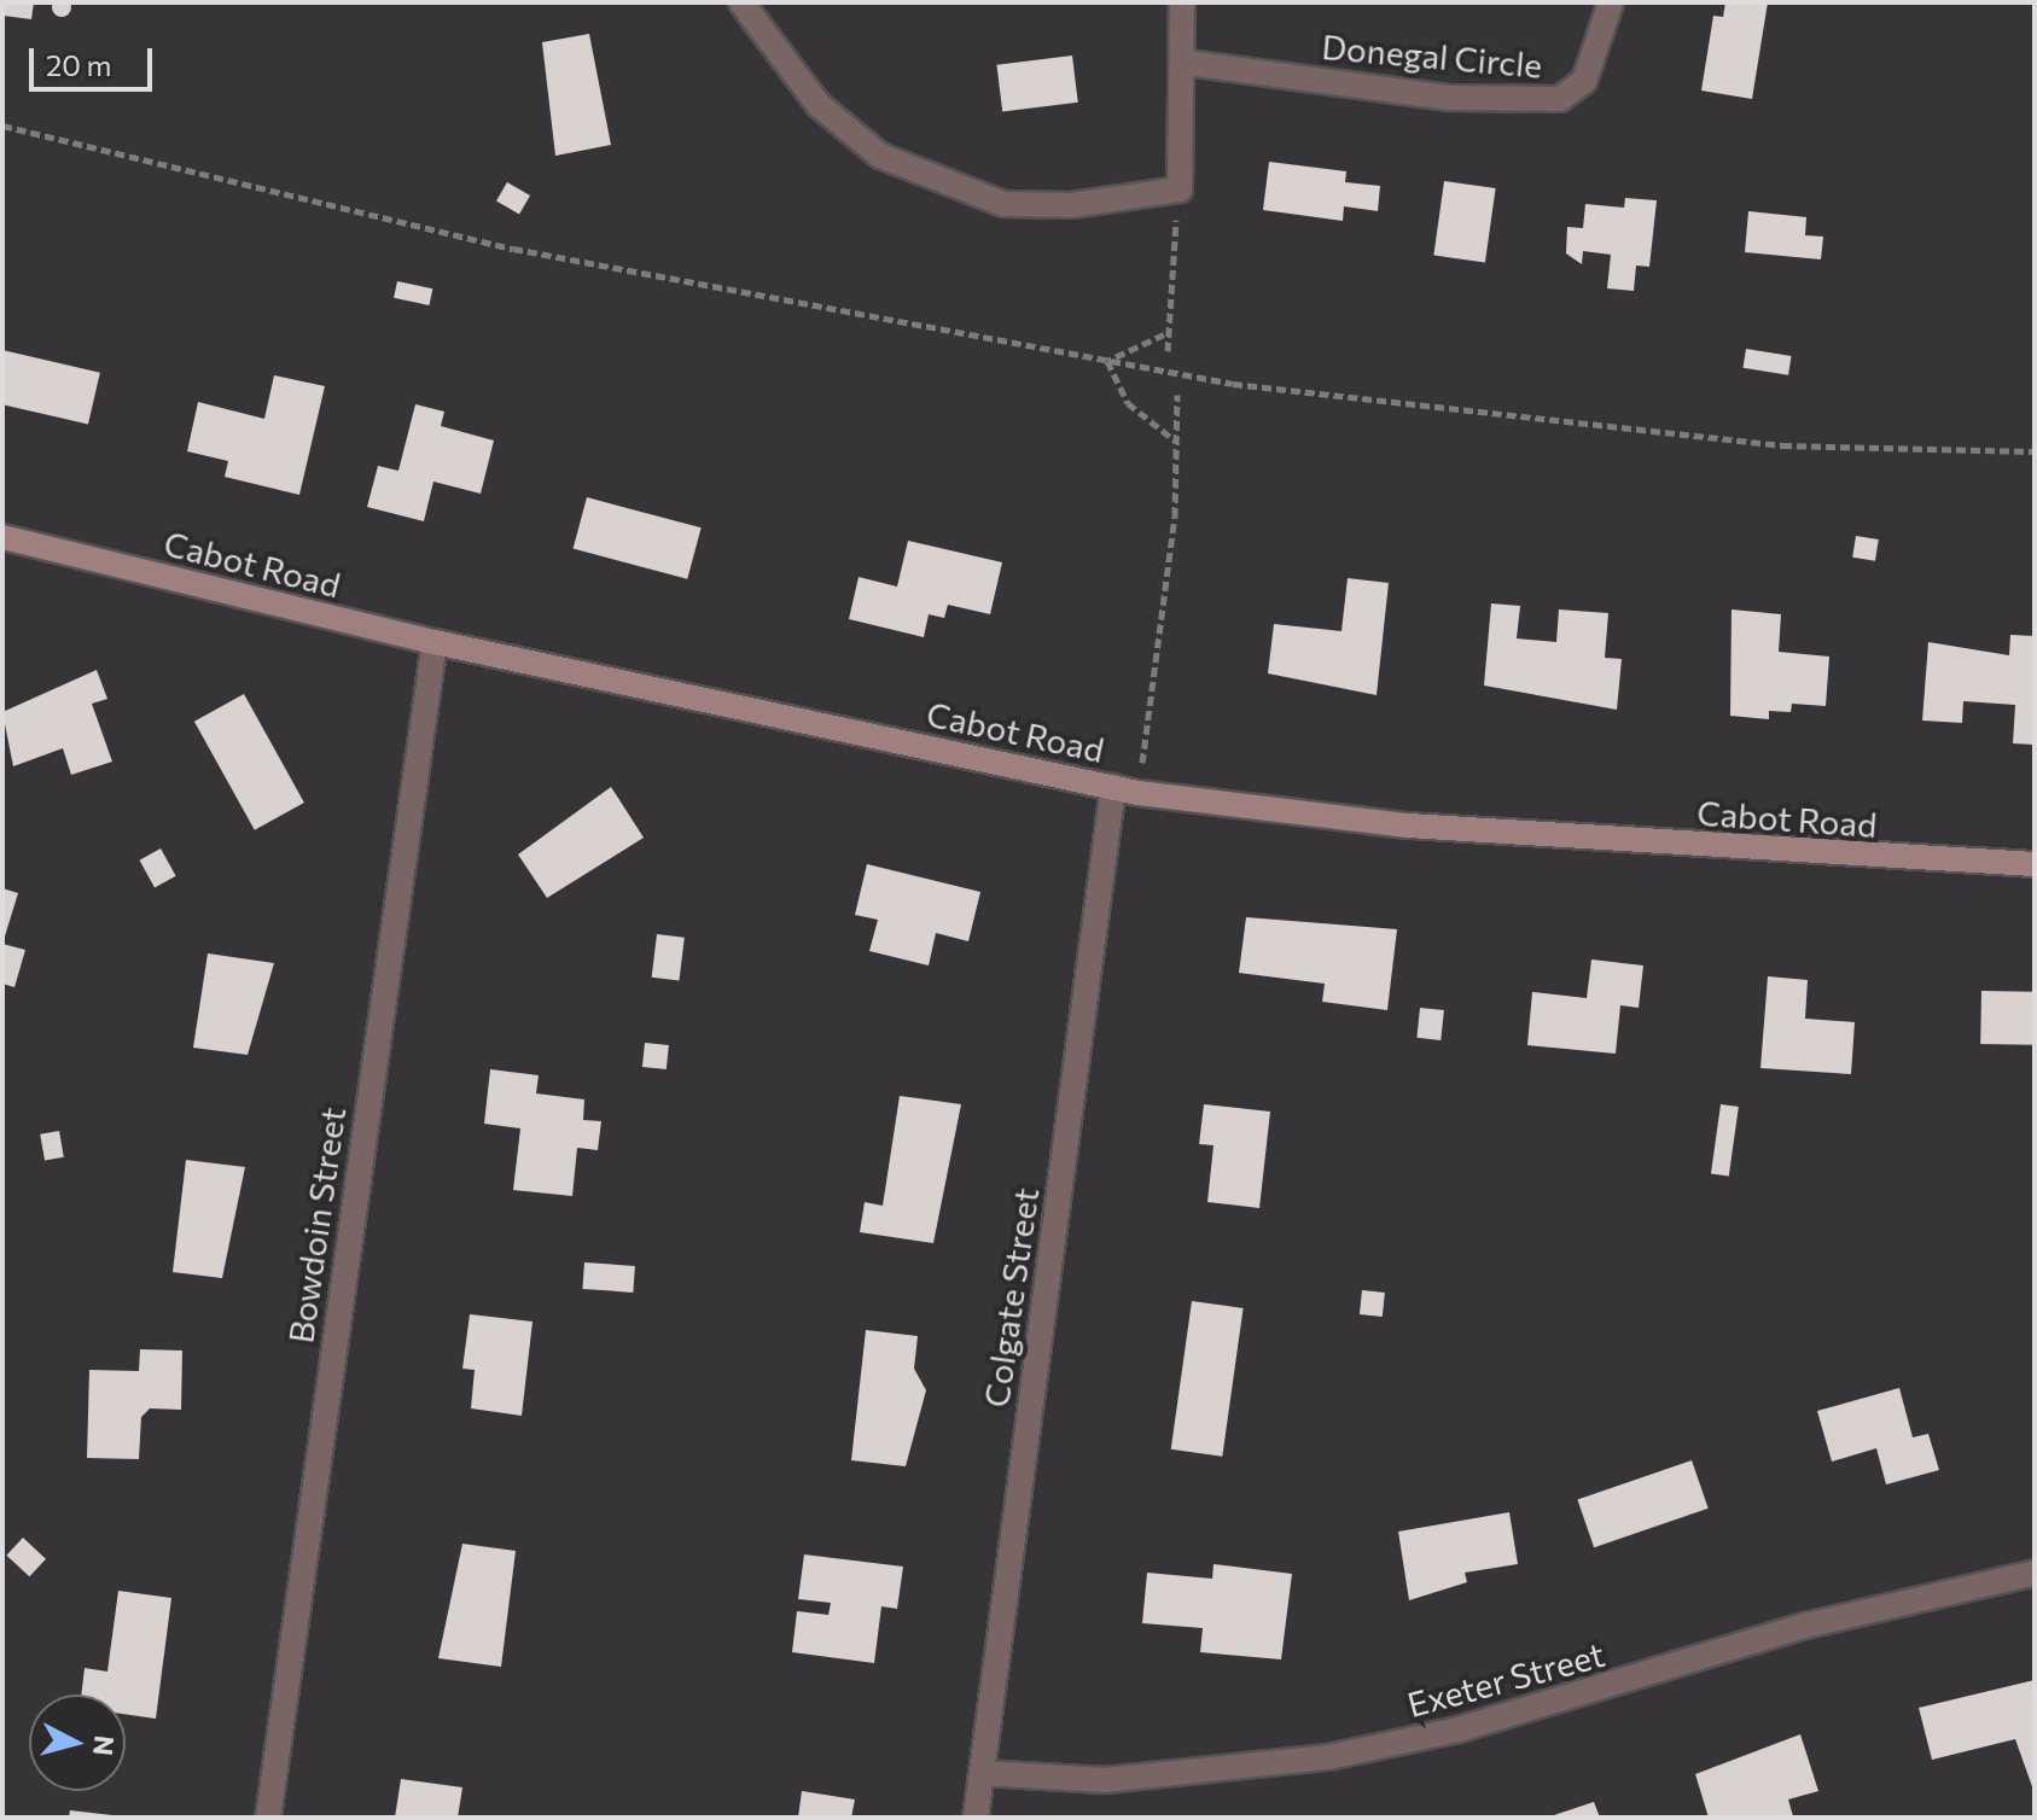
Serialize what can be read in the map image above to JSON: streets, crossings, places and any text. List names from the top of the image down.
{
  "streets": {
    "street": [
      "Donegal Circle",
      "Cabot Road",
      "Bowdoin Street",
      "Colgate Street",
      "Exeter Street"
    ]
  },
  "crossings": [
    ["Cabot Road", "Bowdoin Street"],
    ["Cabot Road", "Colgate Street"],
    ["Colgate Street", "Exeter Street"]
  ],
  "scale_bar": "20 m",
  "north": "right"
}
